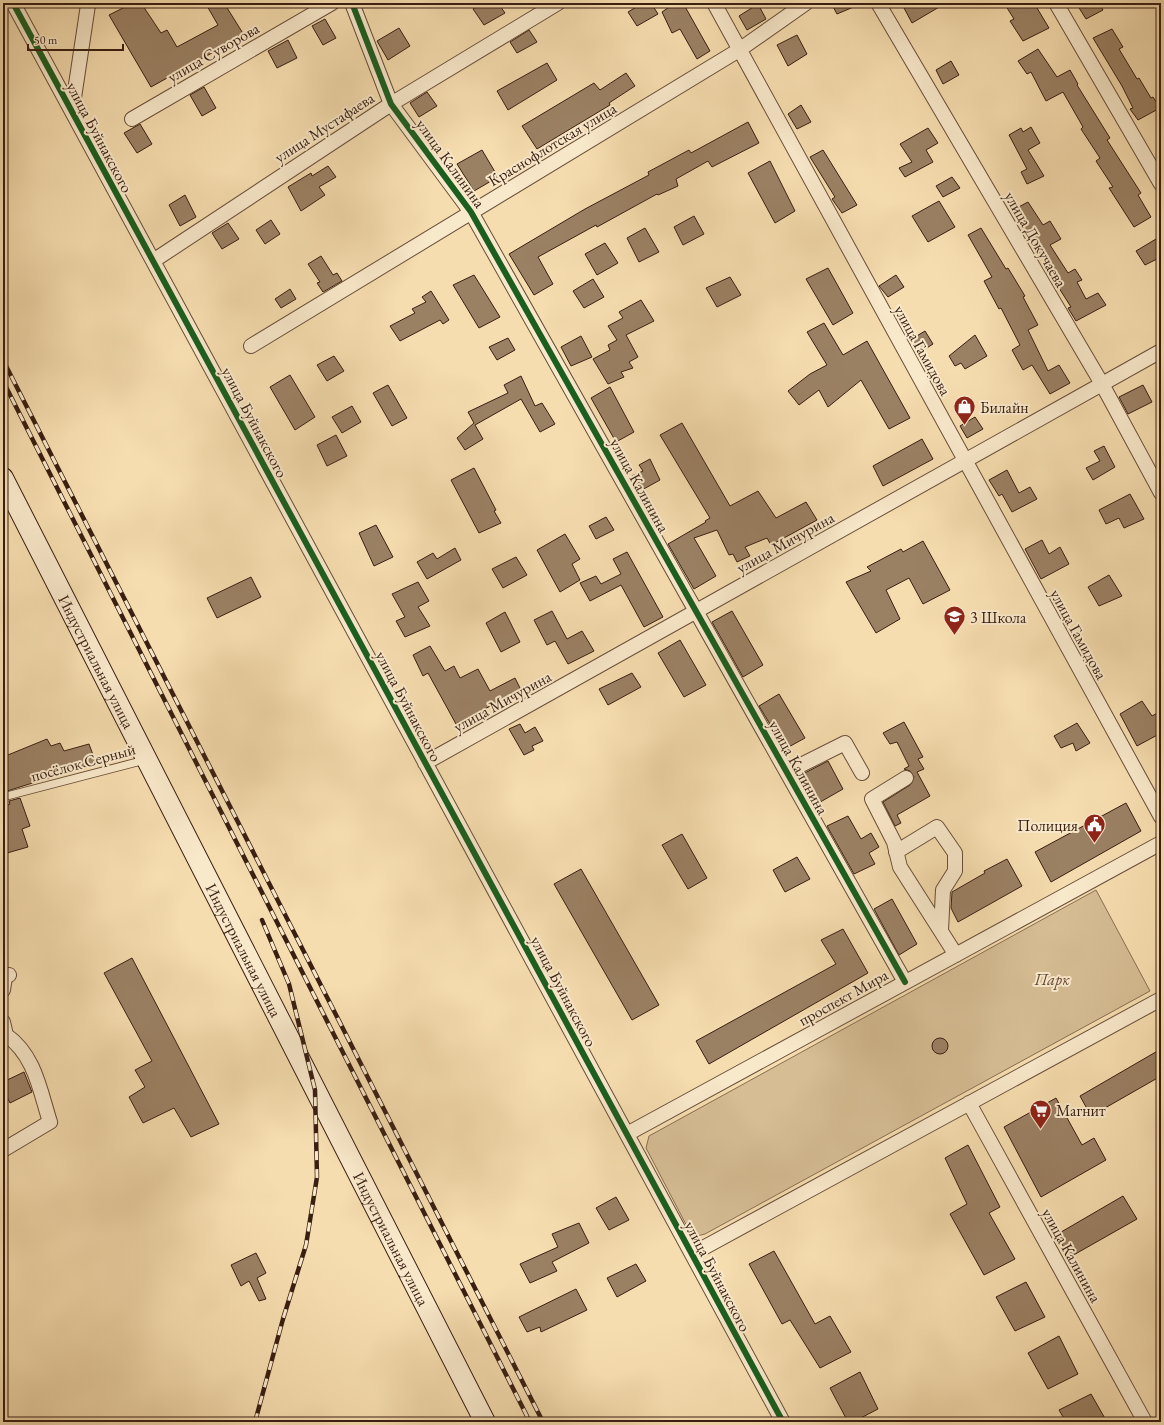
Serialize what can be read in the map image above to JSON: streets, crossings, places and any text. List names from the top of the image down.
{
  "streets": {
    "street": [
      "улица Суворова",
      "улица Мустафаева",
      "улица Буйнакского",
      "Краснофлотская улица",
      "улица Калинина",
      "улица Докучаева",
      "улица Гамидова",
      "улица Мичурина",
      "Индустриальная улица",
      "проспект Мира"
    ],
    "lane": ["посёлок Серный"]
  },
  "crossings": [
    ["улица Мустафаева", "улица Буйнакского"],
    ["улица Мустафаева", "улица Калинина"],
    ["улица Буйнакского", "улица Мичурина"],
    ["улица Буйнакского", "проспект Мира"],
    ["Краснофлотская улица", "улица Калинина"],
    ["Краснофлотская улица", "улица Гамидова"],
    ["улица Калинина", "улица Мичурина"],
    ["улица Калинина", "проспект Мира"],
    ["улица Докучаева", "улица Мичурина"],
    ["улица Гамидова", "улица Мичурина"],
    ["Индустриальная улица", "посёлок Серный"]
  ],
  "parks": ["Парк"],
  "places": {
    "shop": ["Билайн"],
    "school or university": ["3 Школа"],
    "public building": ["Полиция"],
    "supermarket": ["Магнит"]
  },
  "scale_bar": "50 m"
}
